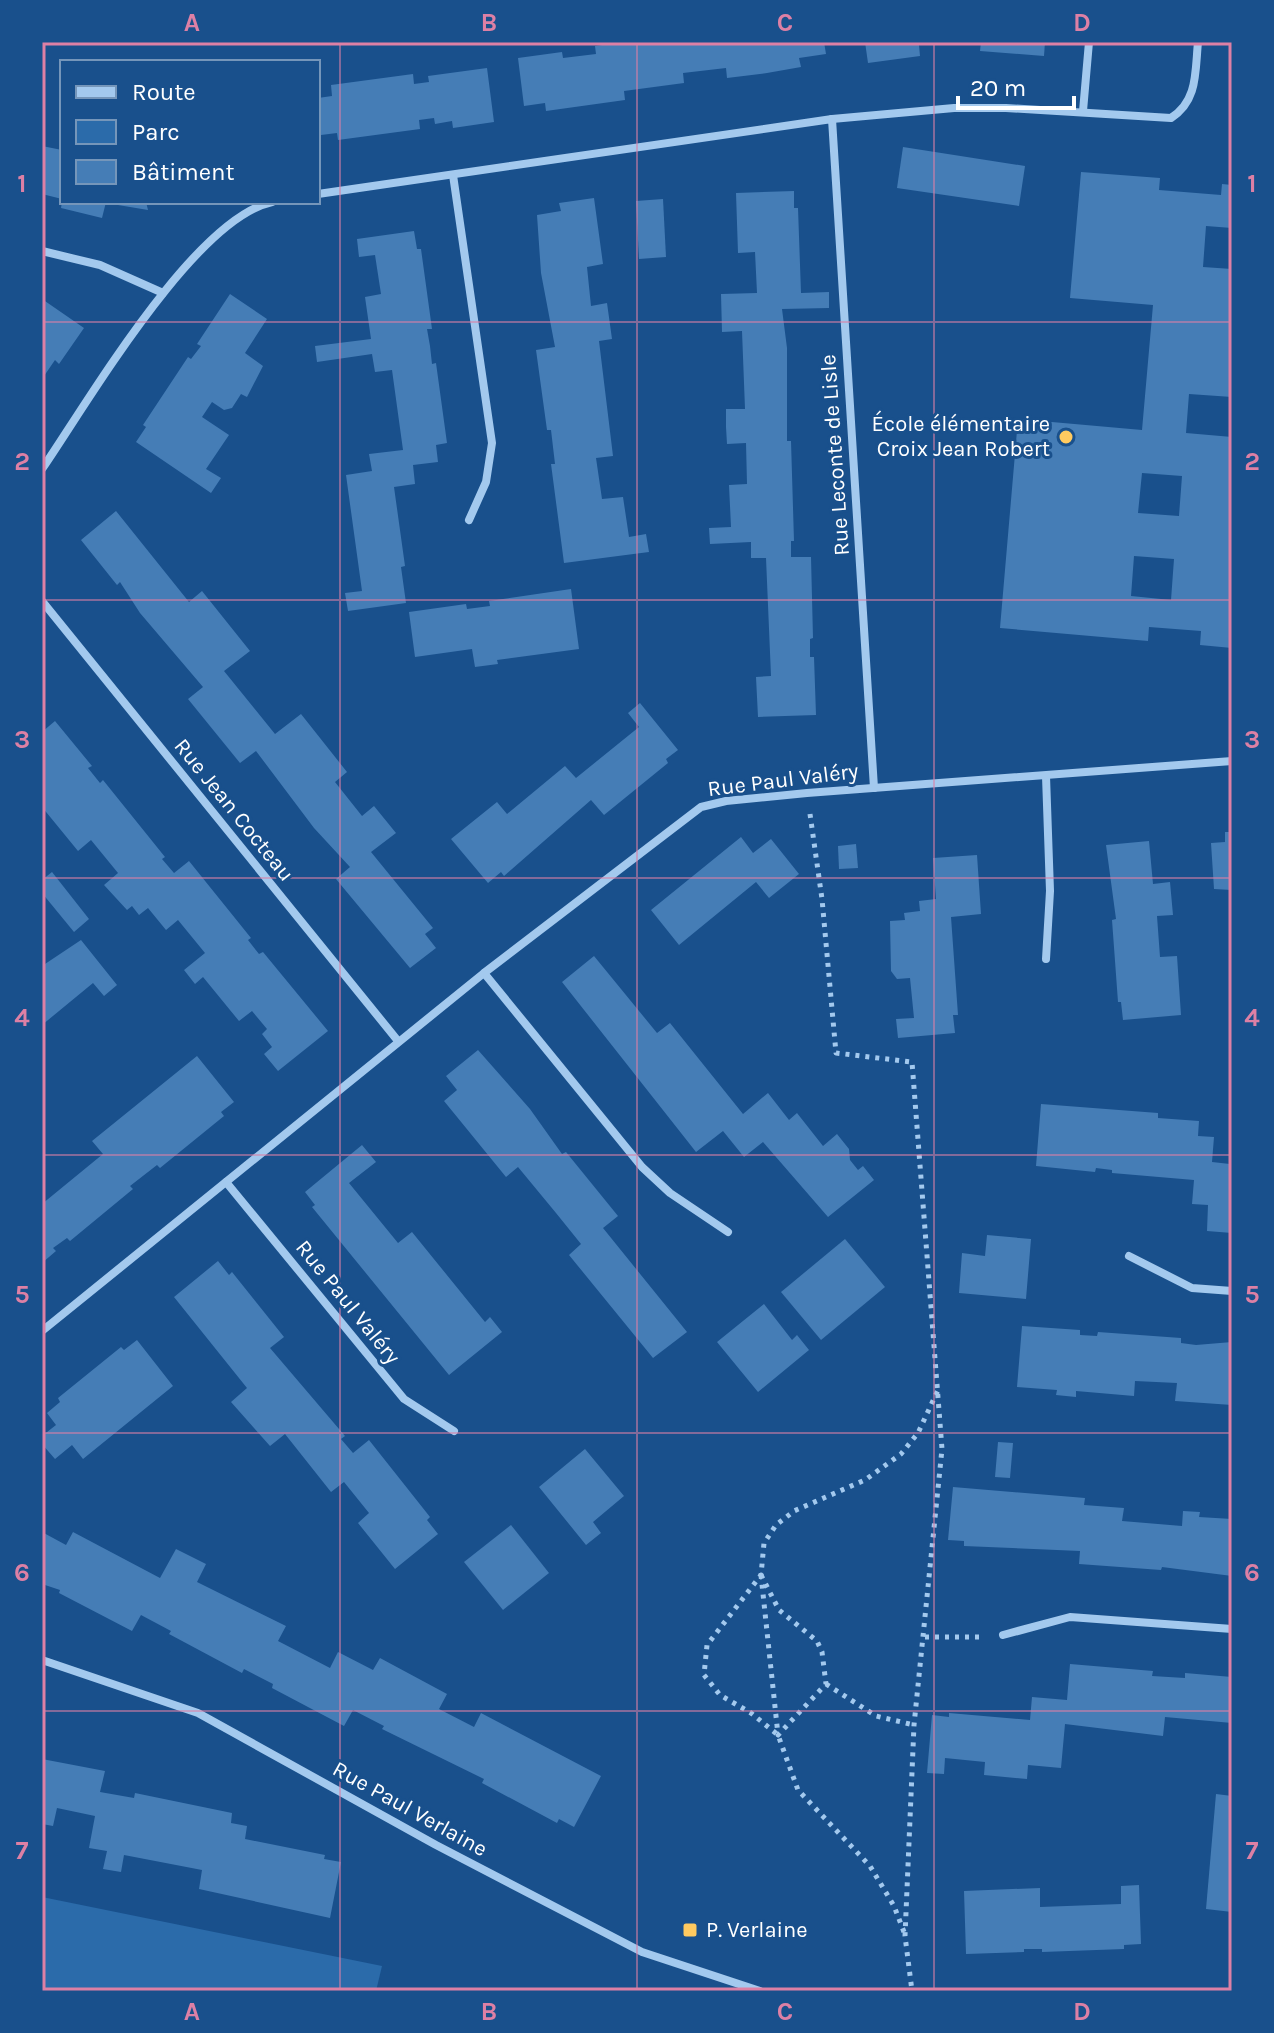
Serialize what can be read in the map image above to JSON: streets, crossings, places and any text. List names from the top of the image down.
{
  "streets": {
    "street": [
      "Rue Leconte de Lisle",
      "Rue Paul Valéry",
      "Rue Jean Cocteau",
      "Rue Paul Verlaine"
    ]
  },
  "crossings": [
    ["Rue Leconte de Lisle", "Rue Paul Valéry"],
    ["Rue Paul Valéry", "Rue Jean Cocteau"]
  ],
  "places": {
    "other": ["École élémentaire Croix Jean Robert"],
    "transit": ["P. Verlaine"]
  },
  "legend": ["Route", "Parc", "Bâtiment"],
  "scale_bar": "20 m",
  "grid": {
    "columns": [
      "A",
      "B",
      "C",
      "D"
    ],
    "rows": [
      "1",
      "2",
      "3",
      "4",
      "5",
      "6",
      "7"
    ]
  }
}
